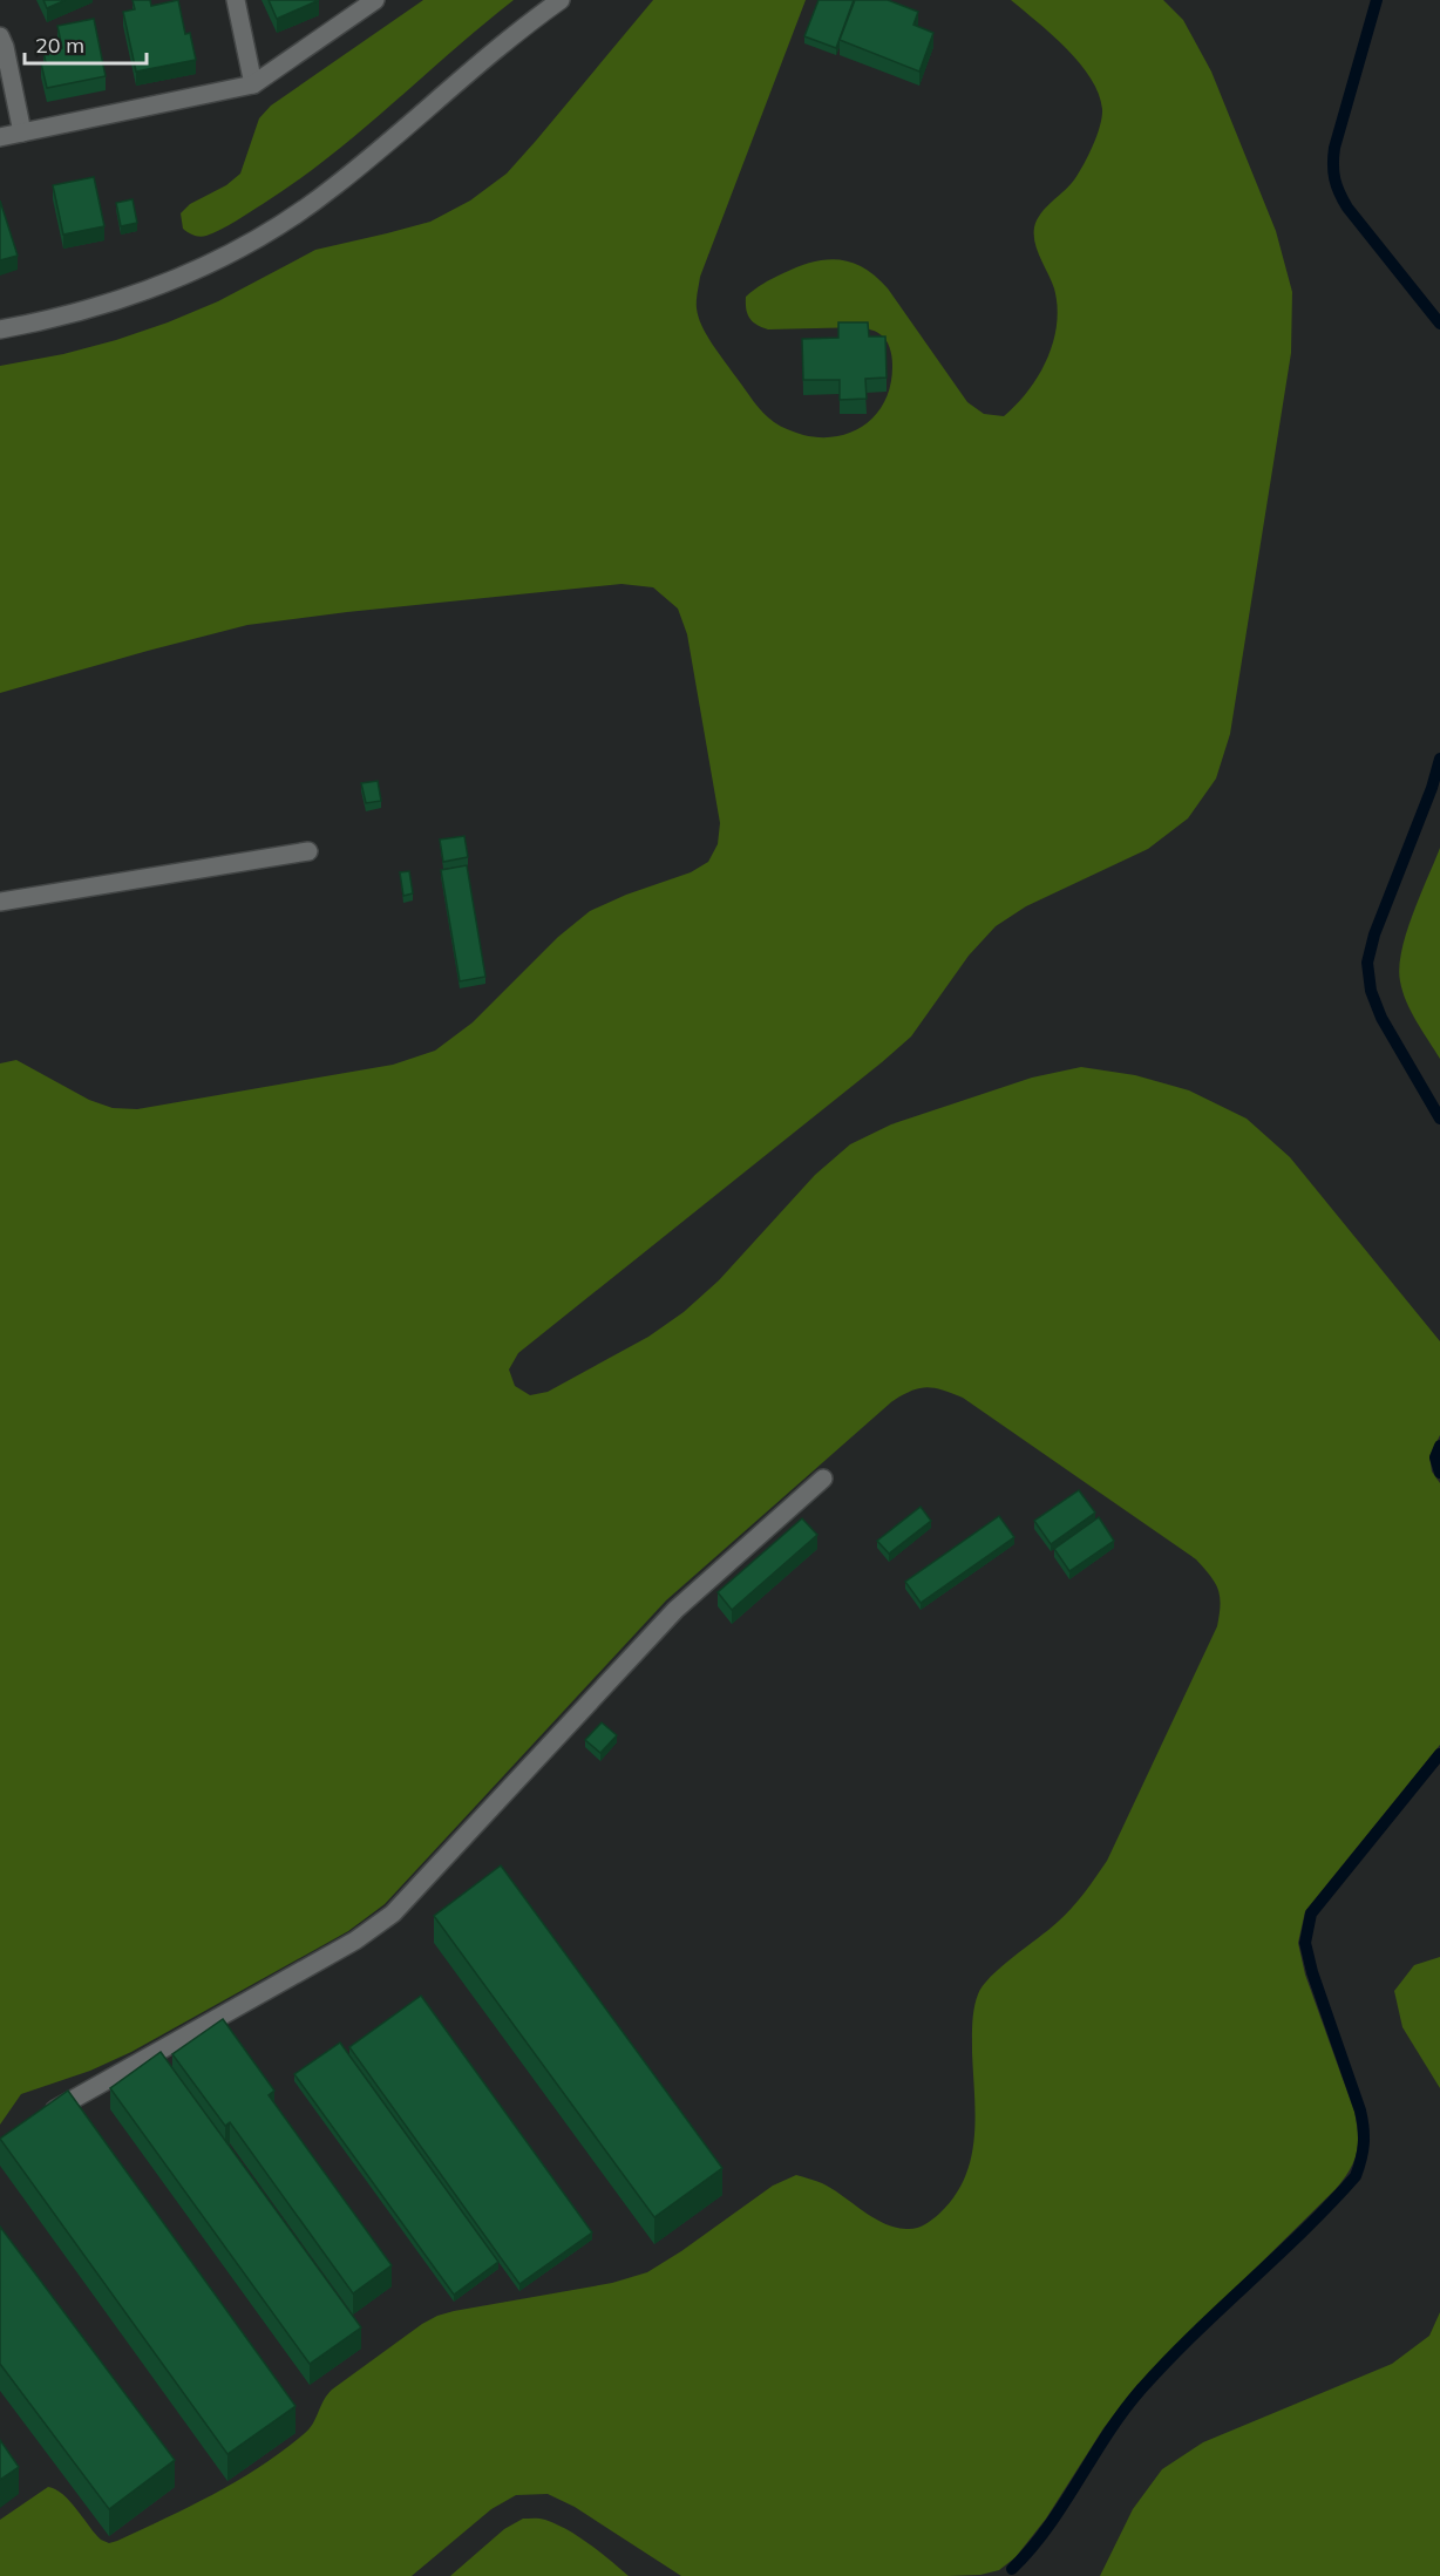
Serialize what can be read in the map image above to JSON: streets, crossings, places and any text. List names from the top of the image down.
{
  "scale_bar": "20 m"
}
